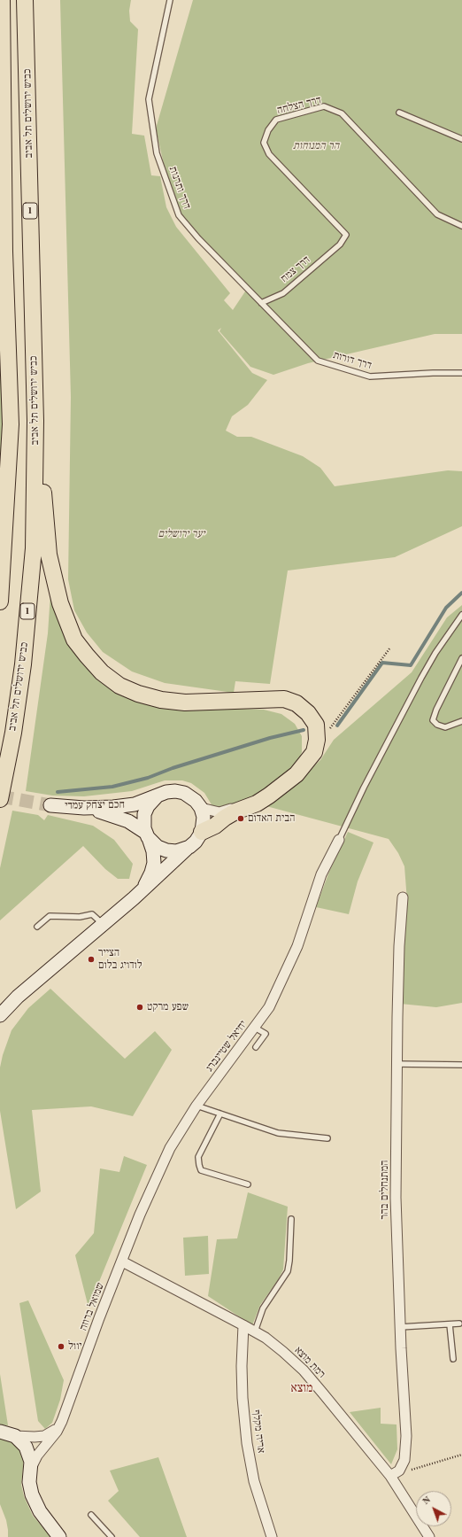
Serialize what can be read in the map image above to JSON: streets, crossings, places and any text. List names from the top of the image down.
{
  "streets": {
    "highway": ["כביש ירושלים תל אביב", "1"],
    "main road": ["חכם יצחק עמדי"],
    "street": [
      "יחיאל שטיינברג",
      "המתנחלים בהר",
      "שמואל ברוזה",
      "רמת מוצא",
      "אריה מקלף"
    ],
    "lane": [
      "דרך הצלחה",
      "דרך ותרנות",
      "דרך צמח",
      "דרך דורות"
    ]
  },
  "crossings": [
    ["דרך הצלחה", "דרך צמח"],
    ["דרך ותרנות", "דרך צמח"],
    ["דרך ותרנות", "דרך דורות"],
    ["דרך צמח", "דרך דורות"],
    ["יחיאל שטיינברג", "שמואל ברוזה"],
    ["יחיאל שטיינברג", "רמת מוצא"],
    ["המתנחלים בהר", "רמת מוצא"],
    ["שמואל ברוזה", "רמת מוצא"],
    ["רמת מוצא", "אריה מקלף"]
  ],
  "districts": ["מוצא"],
  "parks": ["הר המנוחות", "יער ירושלים"],
  "places": [
    "הבית האדום",
    "הצייר לודויג בלום",
    "שפע מרקט",
    "יוול"
  ],
  "north": "top left"
}
